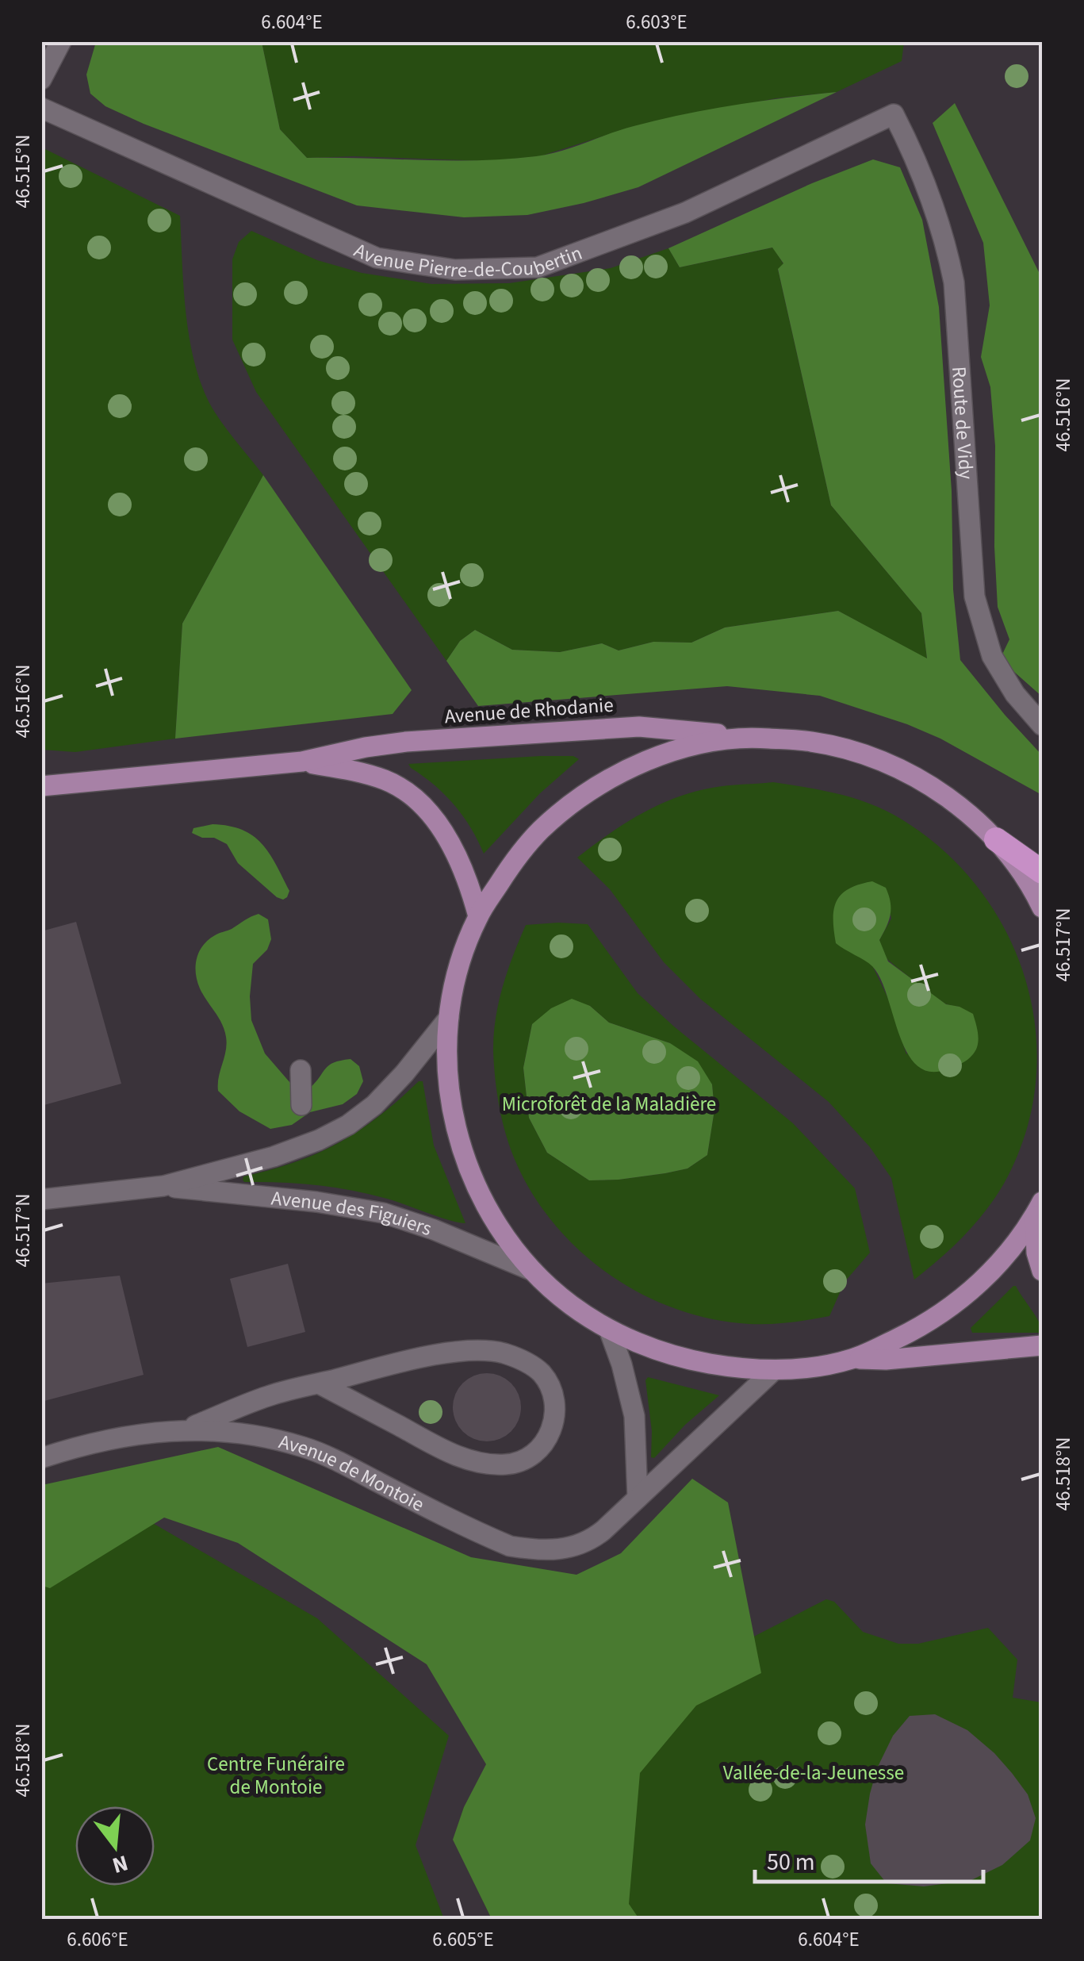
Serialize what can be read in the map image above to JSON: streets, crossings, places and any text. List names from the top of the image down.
{
  "streets": {
    "main road": ["Avenue de Rhodanie"],
    "street": [
      "Avenue Pierre-de-Coubertin",
      "Route de Vidy",
      "Avenue des Figuiers",
      "Avenue de Montoie"
    ]
  },
  "crossings": [
    ["Avenue Pierre-de-Coubertin", "Route de Vidy"]
  ],
  "parks": ["Microforêt de la Maladière", "Centre Funéraire de Montoie", "Vallée-de-la-Jeunesse"],
  "scale_bar": "50 m",
  "north": "bottom",
  "coordinates": [
    "6.604°E",
    "6.603°E",
    "46.515°N",
    "46.516°N",
    "46.517°N",
    "46.518°N",
    "6.606°E",
    "6.605°E"
  ]
}
